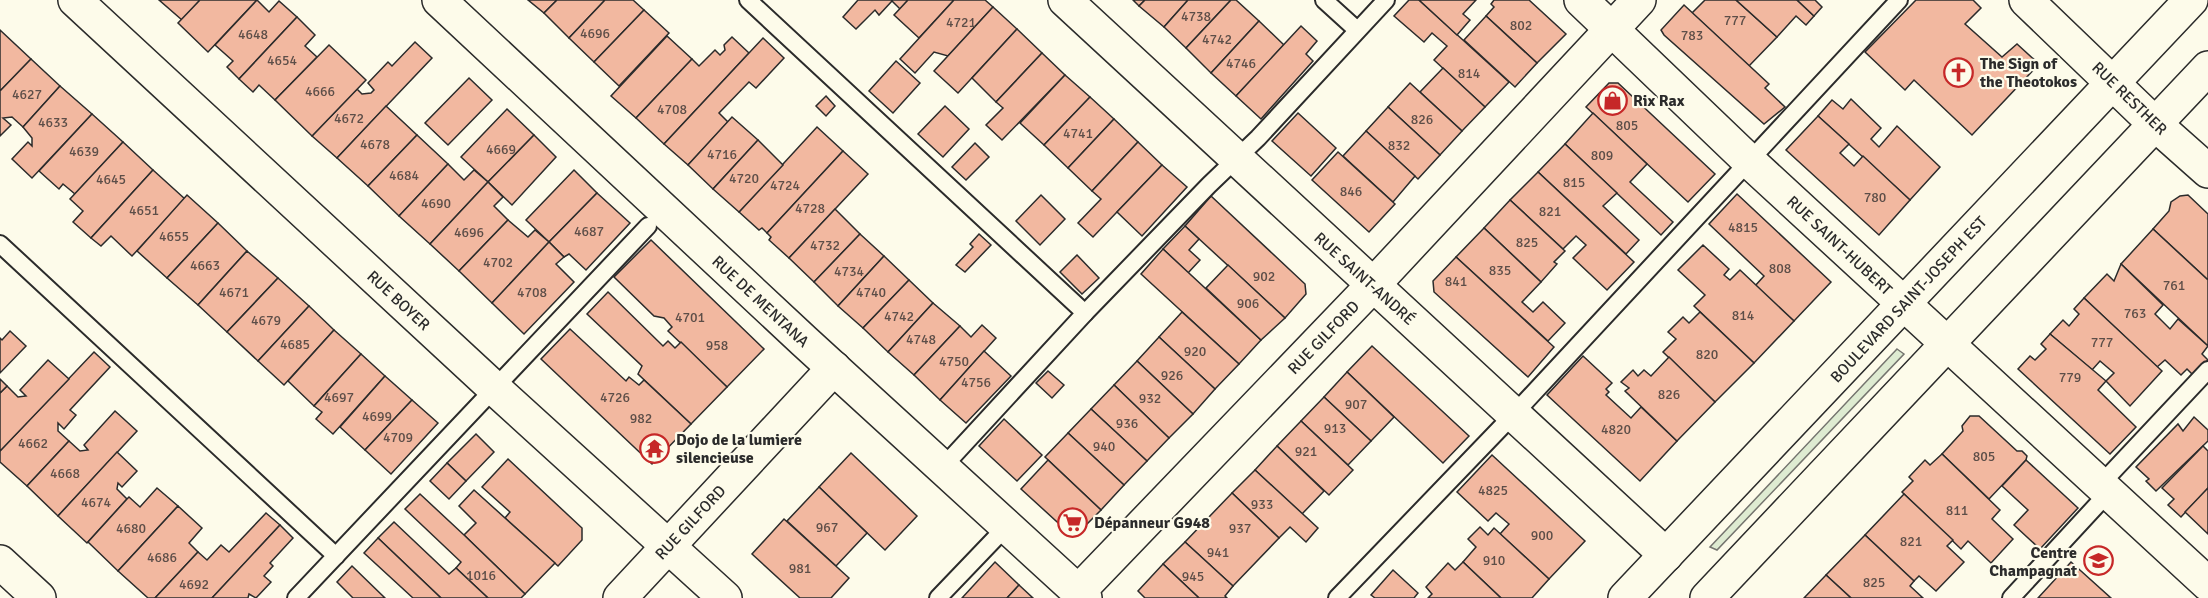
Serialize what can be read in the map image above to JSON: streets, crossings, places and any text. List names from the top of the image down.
{
  "streets": {
    "street": [
      "RUE RESTHER",
      "RUE SAINT-HUBERT",
      "RUE SAINT-ANDRÉ",
      "BOULEVARD SAINT-JOSEPH EST",
      "RUE BOYER",
      "RUE DE MENTANA",
      "RUE GILFORD"
    ]
  },
  "crossings": [
    ["RUE RESTHER", "BOULEVARD SAINT-JOSEPH EST"],
    ["RUE SAINT-HUBERT", "BOULEVARD SAINT-JOSEPH EST"],
    ["RUE SAINT-HUBERT", "RUE GILFORD"],
    ["RUE SAINT-ANDRÉ", "BOULEVARD SAINT-JOSEPH EST"],
    ["RUE SAINT-ANDRÉ", "RUE GILFORD"],
    ["RUE BOYER", "RUE GILFORD"],
    ["RUE DE MENTANA", "RUE GILFORD"]
  ],
  "places": {
    "church": ["The Sign of the Theotokos"],
    "shop": ["Rix Rax"],
    "temple": ["Dojo de la lumiere silencieuse"],
    "supermarket": ["Dépanneur G948"],
    "school or university": ["Centre Champagnat"]
  },
  "house_numbers": [
    "4738",
    "777",
    "4721",
    "802",
    "4696",
    "4648",
    "783",
    "4742",
    "4654",
    "4746",
    "814",
    "4666",
    "4627",
    "4708",
    "4672",
    "826",
    "4633",
    "805",
    "4741",
    "4678",
    "832",
    "4669",
    "4639",
    "4716",
    "809",
    "4684",
    "4720",
    "4645",
    "815",
    "4724",
    "846",
    "780",
    "4690",
    "4728",
    "4651",
    "821",
    "4815",
    "4687",
    "4696",
    "4655",
    "825",
    "4732",
    "4702",
    "4663",
    "808",
    "835",
    "4734",
    "902",
    "841",
    "761",
    "4671",
    "4708",
    "4740",
    "906",
    "763",
    "814",
    "4742",
    "4701",
    "4679",
    "4748",
    "777",
    "4685",
    "958",
    "920",
    "820",
    "4750",
    "926",
    "779",
    "4756",
    "826",
    "4697",
    "4726",
    "932",
    "907",
    "4699",
    "982",
    "936",
    "913",
    "4820",
    "4709",
    "4662",
    "940",
    "921",
    "805",
    "4668",
    "4825",
    "4674",
    "933",
    "811",
    "967",
    "4680",
    "937",
    "900",
    "821",
    "941",
    "4686",
    "910",
    "981",
    "1016",
    "945",
    "825",
    "4692"
  ]
}
